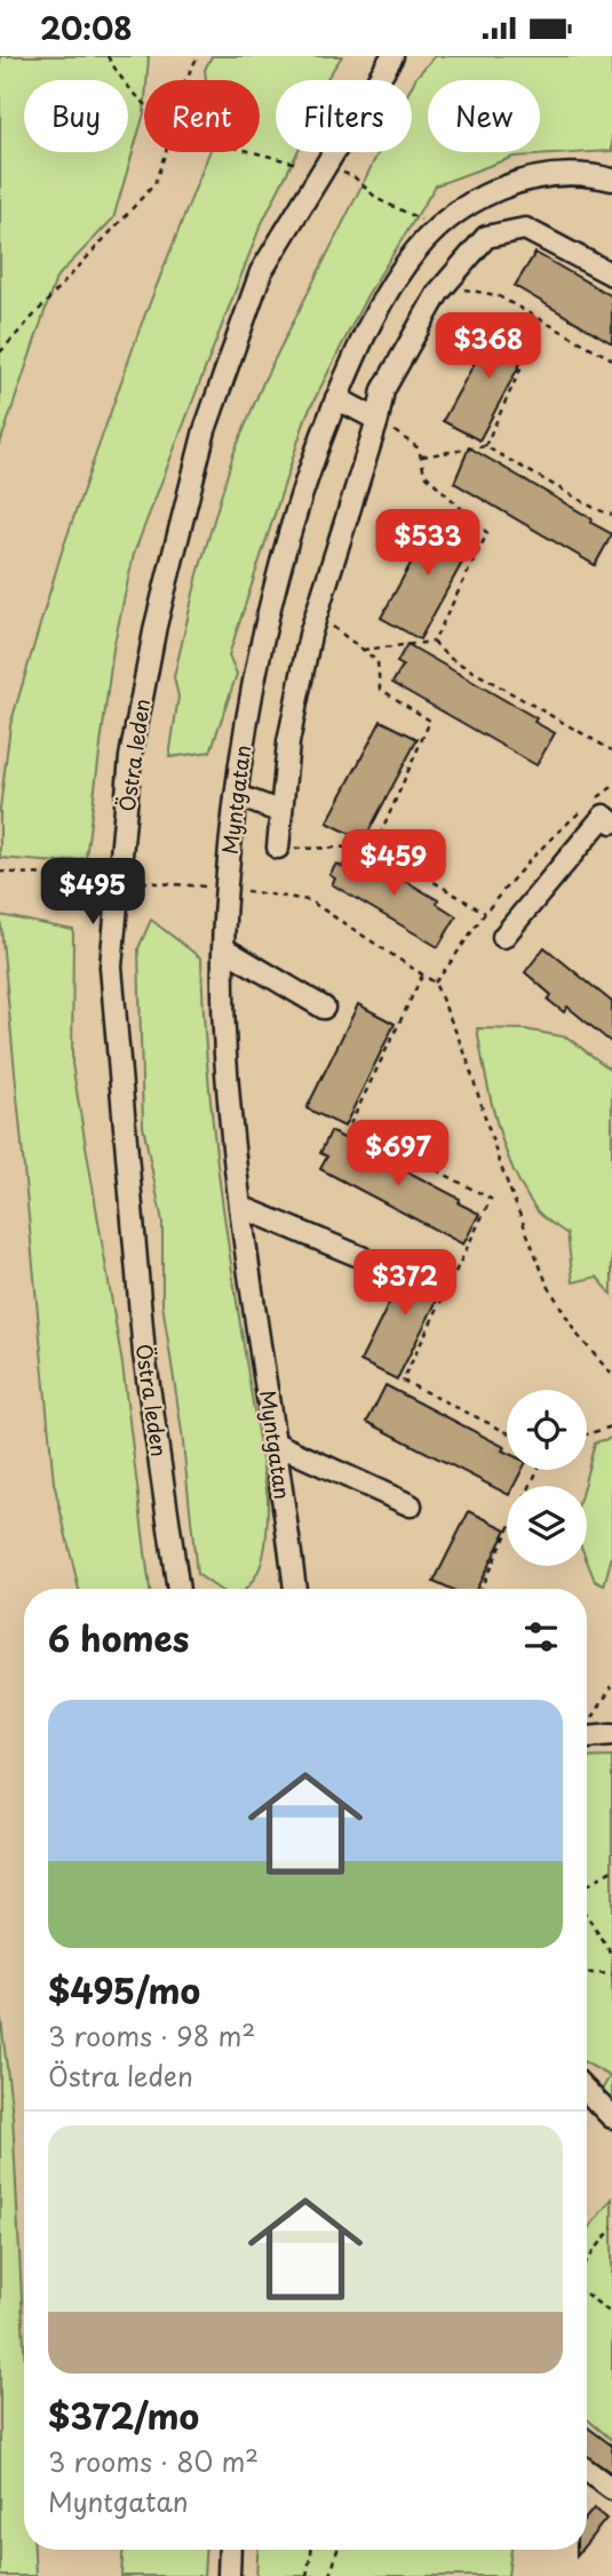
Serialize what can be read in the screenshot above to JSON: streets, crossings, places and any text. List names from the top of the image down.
{
  "streets": {
    "street": ["Östra leden", "Myntgatan"]
  },
  "page": {
    "status": "20:08",
    "chip": [
      "Buy",
      "Rent",
      "Filters",
      "New"
    ],
    "price": [
      "$368",
      "$533",
      "$459",
      "$495",
      "$697",
      "$372"
    ],
    "heading": "6 homes",
    "list": [
      {
        "name": "$495/mo",
        "note": "3 rooms · 98 m² · Östra leden"
      },
      {
        "name": "$372/mo",
        "note": "3 rooms · 80 m² · Myntgatan"
      }
    ]
  }
}
